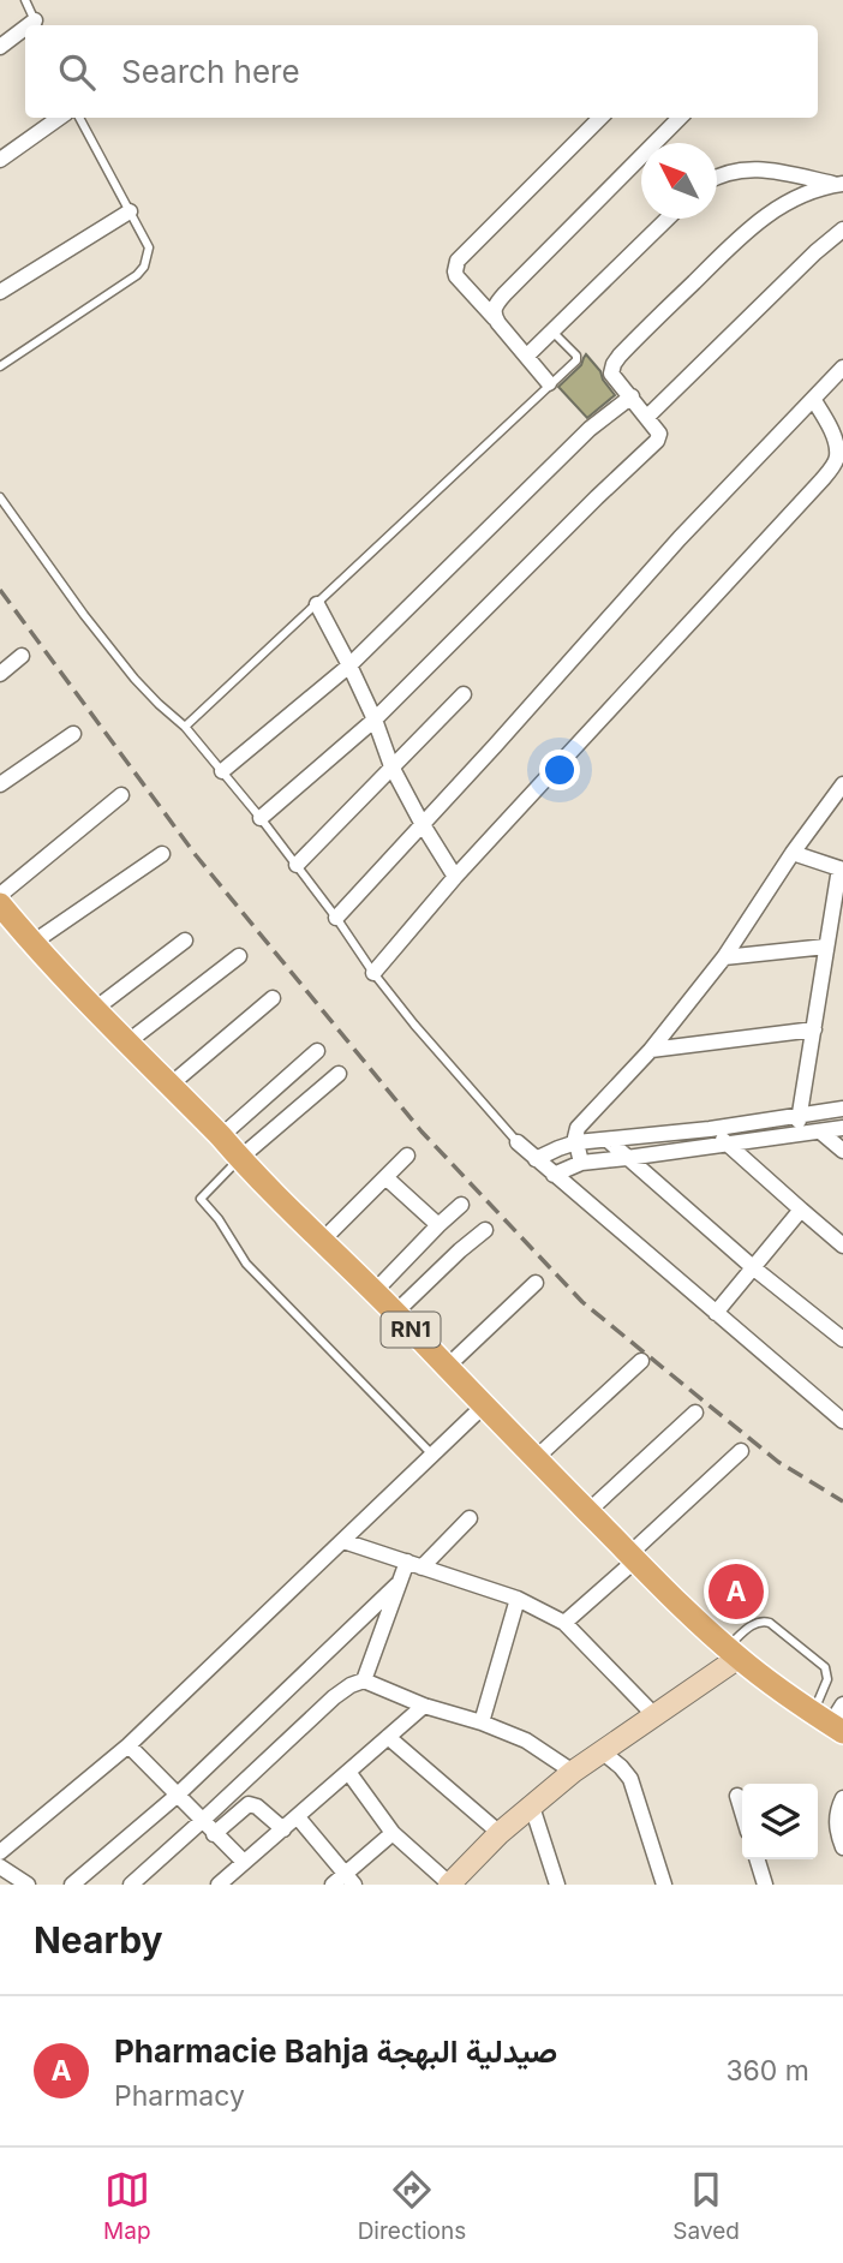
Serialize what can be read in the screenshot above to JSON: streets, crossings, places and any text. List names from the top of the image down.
{
  "streets": {
    "main road": ["RN1"]
  },
  "north": "top left",
  "page": {
    "search": "Search here",
    "pins": "A",
    "heading": "Nearby",
    "list": [
      {
        "mark": "A",
        "name": "Pharmacie Bahja صيدلية البهجة",
        "note": "Pharmacy",
        "value": "360 m"
      }
    ],
    "nav": ["Map", "Directions", "Saved"]
  }
}
